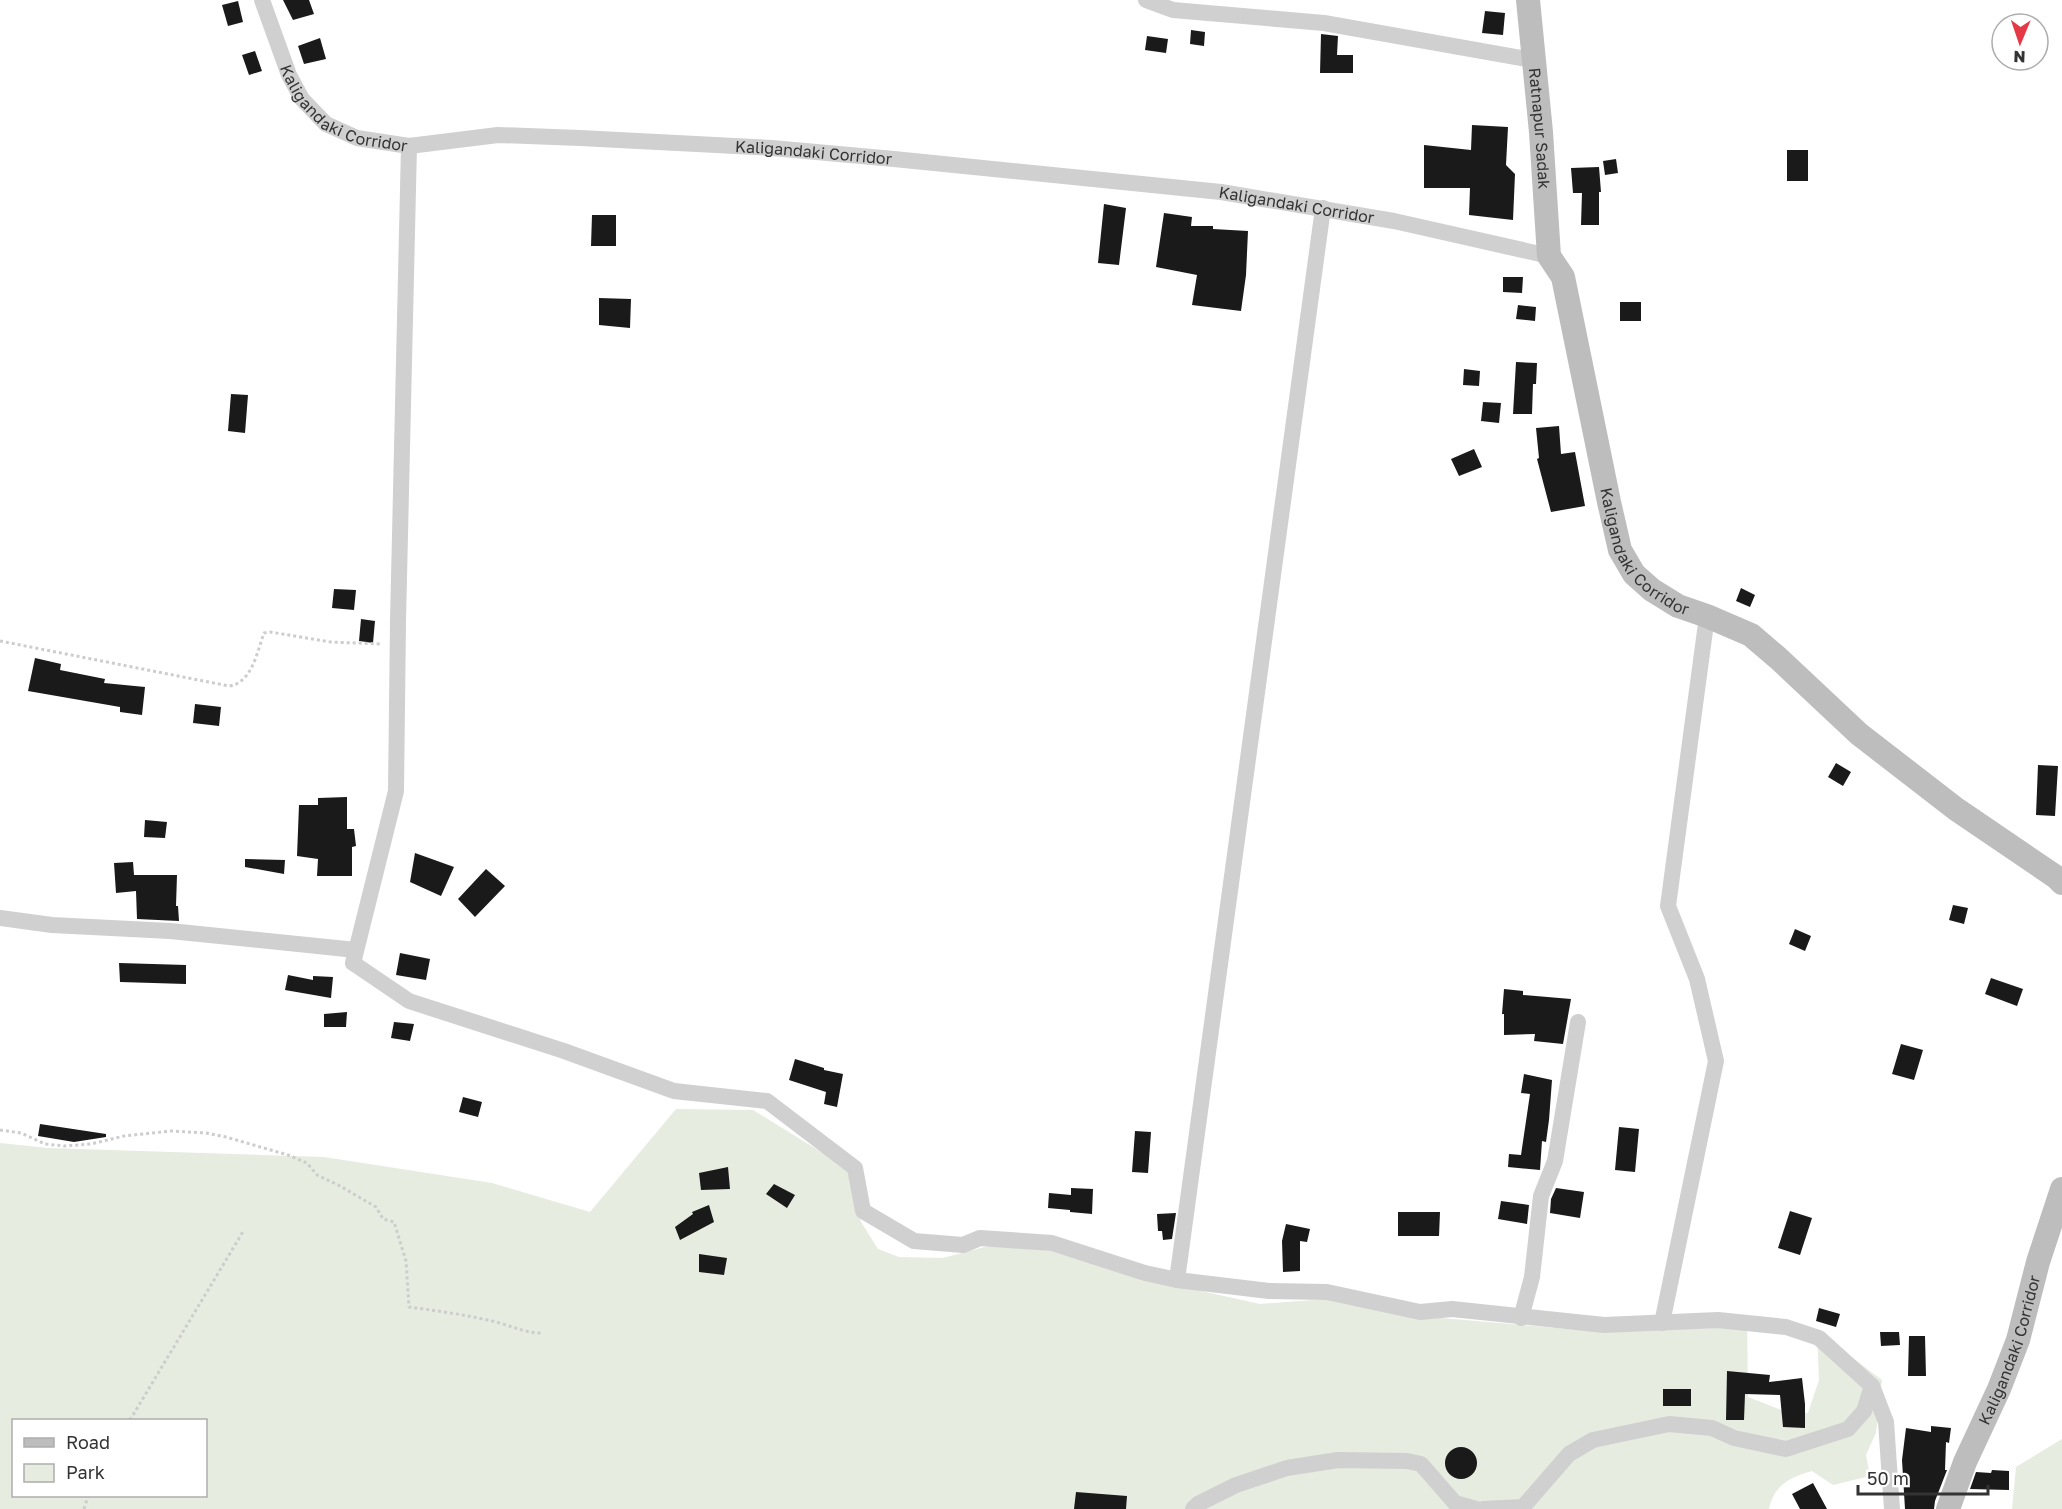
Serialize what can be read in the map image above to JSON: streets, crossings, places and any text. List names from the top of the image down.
{
  "streets": {
    "main road": ["Kaligandaki Corridor", "Ratnapur Sadak"]
  },
  "crossings": [
    ["Kaligandaki Corridor", "Ratnapur Sadak"]
  ],
  "legend": ["Road", "Park"],
  "scale_bar": "50 m",
  "north": "bottom"
}
